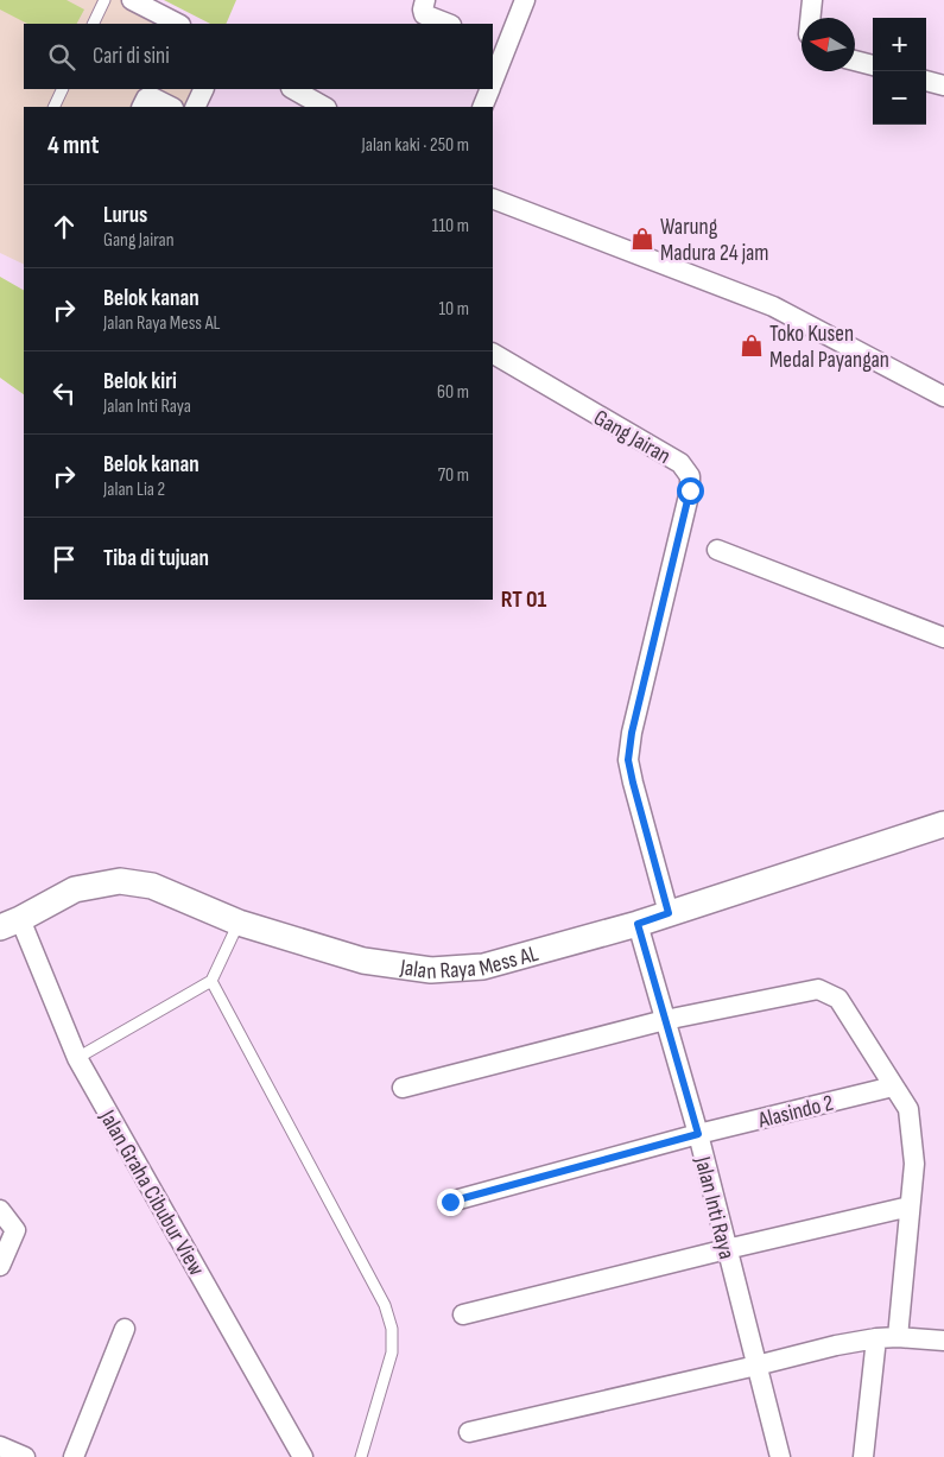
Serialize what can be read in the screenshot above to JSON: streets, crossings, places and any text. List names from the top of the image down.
{
  "streets": {
    "street": [
      "Gang Jairan",
      "Jalan Raya Mess AL",
      "Alasindo 2",
      "Jalan Graha Cibubur View",
      "Jalan Inti Raya"
    ]
  },
  "crossings": [
    ["Gang Jairan", "Jalan Raya Mess AL"],
    ["Jalan Raya Mess AL", "Jalan Graha Cibubur View"],
    ["Jalan Raya Mess AL", "Jalan Inti Raya"],
    ["Alasindo 2", "Jalan Inti Raya"]
  ],
  "districts": ["RT 01"],
  "places": {
    "shop": ["Warung Madura 24 jam", "Toko Kusen Medal Payangan"]
  },
  "north": "left",
  "page": {
    "map_buttons": ["+", "−"],
    "search": "Cari di sini",
    "heading": ["4 mnt", "Jalan kaki · 250 m"],
    "list": [
      ["Lurus", "Gang Jairan", "110 m"],
      ["Belok kanan", "Jalan Raya Mess AL", "10 m"],
      ["Belok kiri", "Jalan Inti Raya", "60 m"],
      ["Belok kanan", "Jalan Lia 2", "70 m"],
      "Tiba di tujuan"
    ]
  }
}
